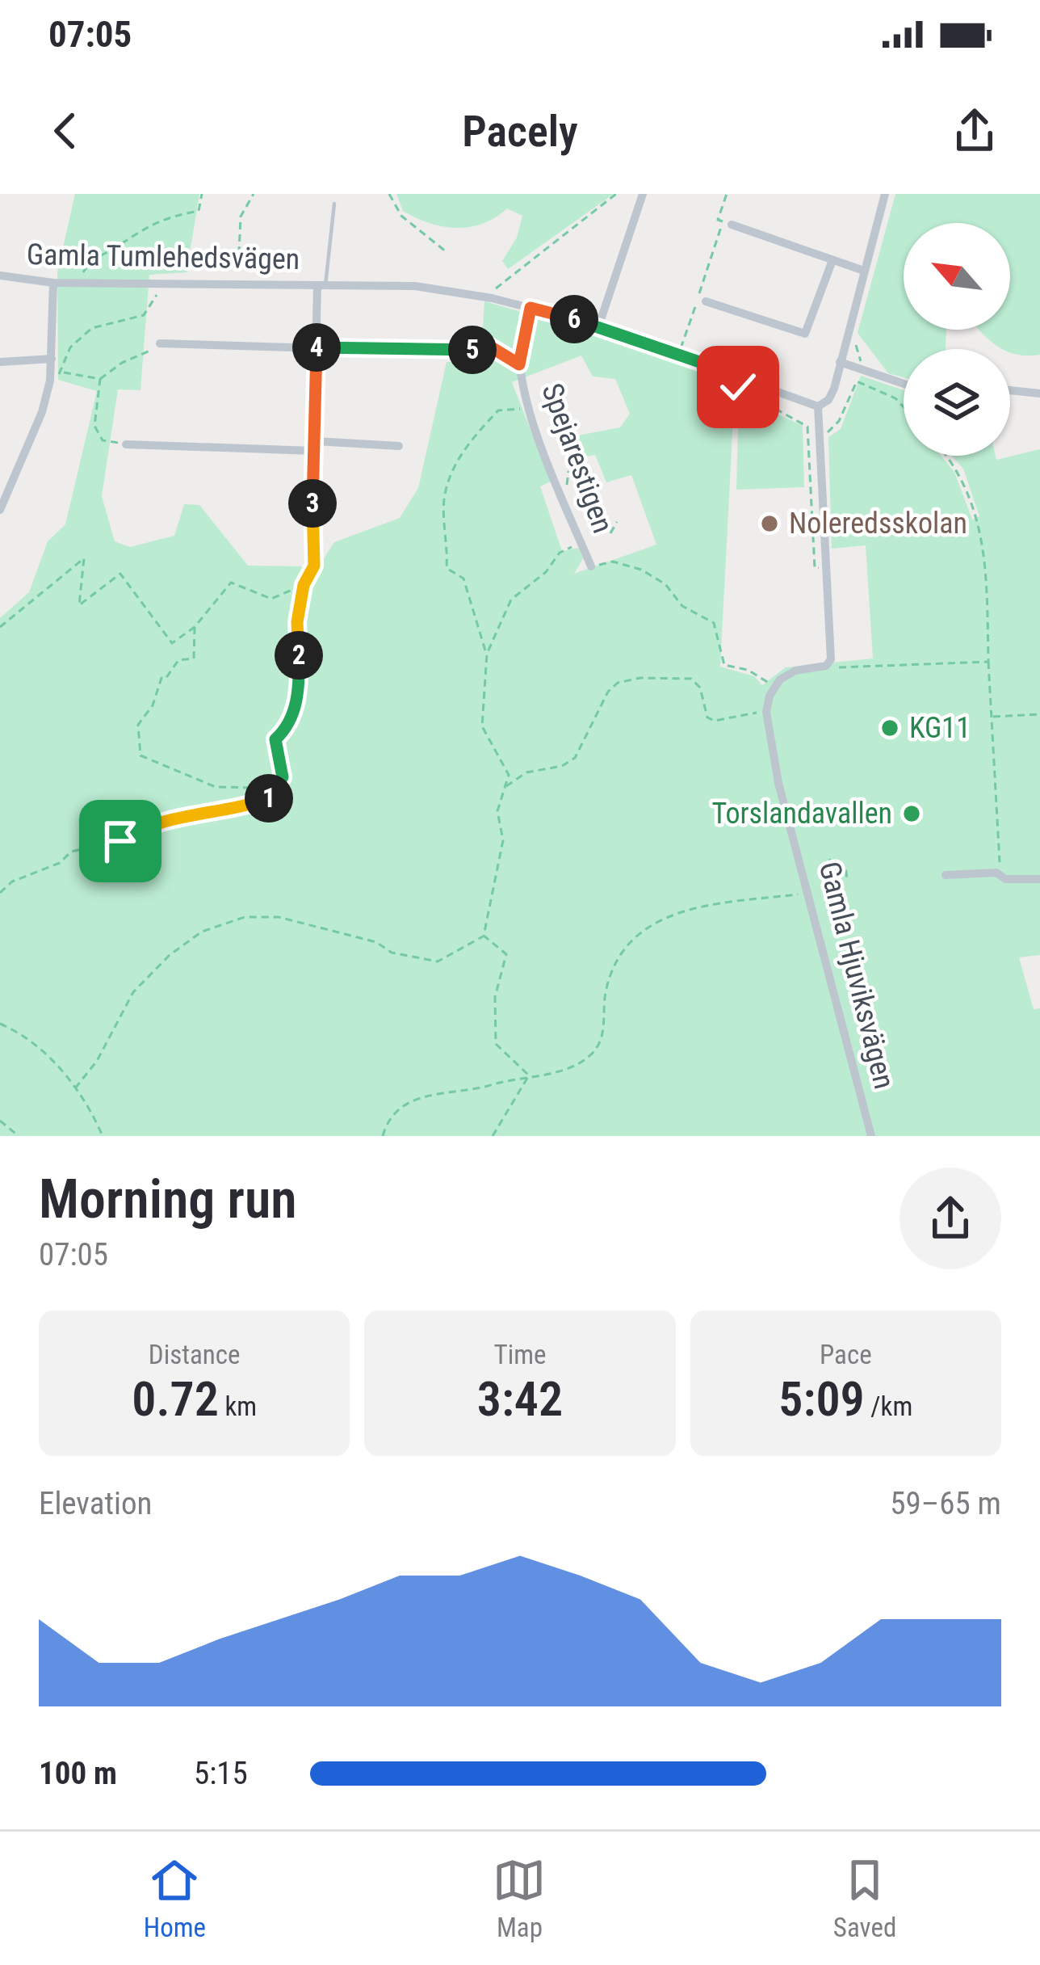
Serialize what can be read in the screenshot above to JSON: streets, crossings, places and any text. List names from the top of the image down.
{
  "streets": {
    "street": ["Gamla Tumlehedsvägen", "Spejarestigen", "Gamla Hjuviksvägen"]
  },
  "crossings": [
    ["Gamla Tumlehedsvägen", "Spejarestigen"]
  ],
  "places": ["Noleredsskolan", "KG11", "Torslandavallen"],
  "north": "top left",
  "page": {
    "status": "07:05",
    "header": "Pacely",
    "pins": [
      "6",
      "4",
      "5",
      "3",
      "2",
      "1"
    ],
    "heading": ["Morning run", "07:05"],
    "stats": [
      ["Distance", "0.72 km"],
      ["Time", "3:42"],
      ["Pace", "5:09 /km"]
    ],
    "chart": ["Elevation", "59–65 m"],
    "list": [
      {
        "name": "100 m",
        "note": "5:15"
      }
    ],
    "tabs": ["Home", "Map", "Saved"]
  }
}
